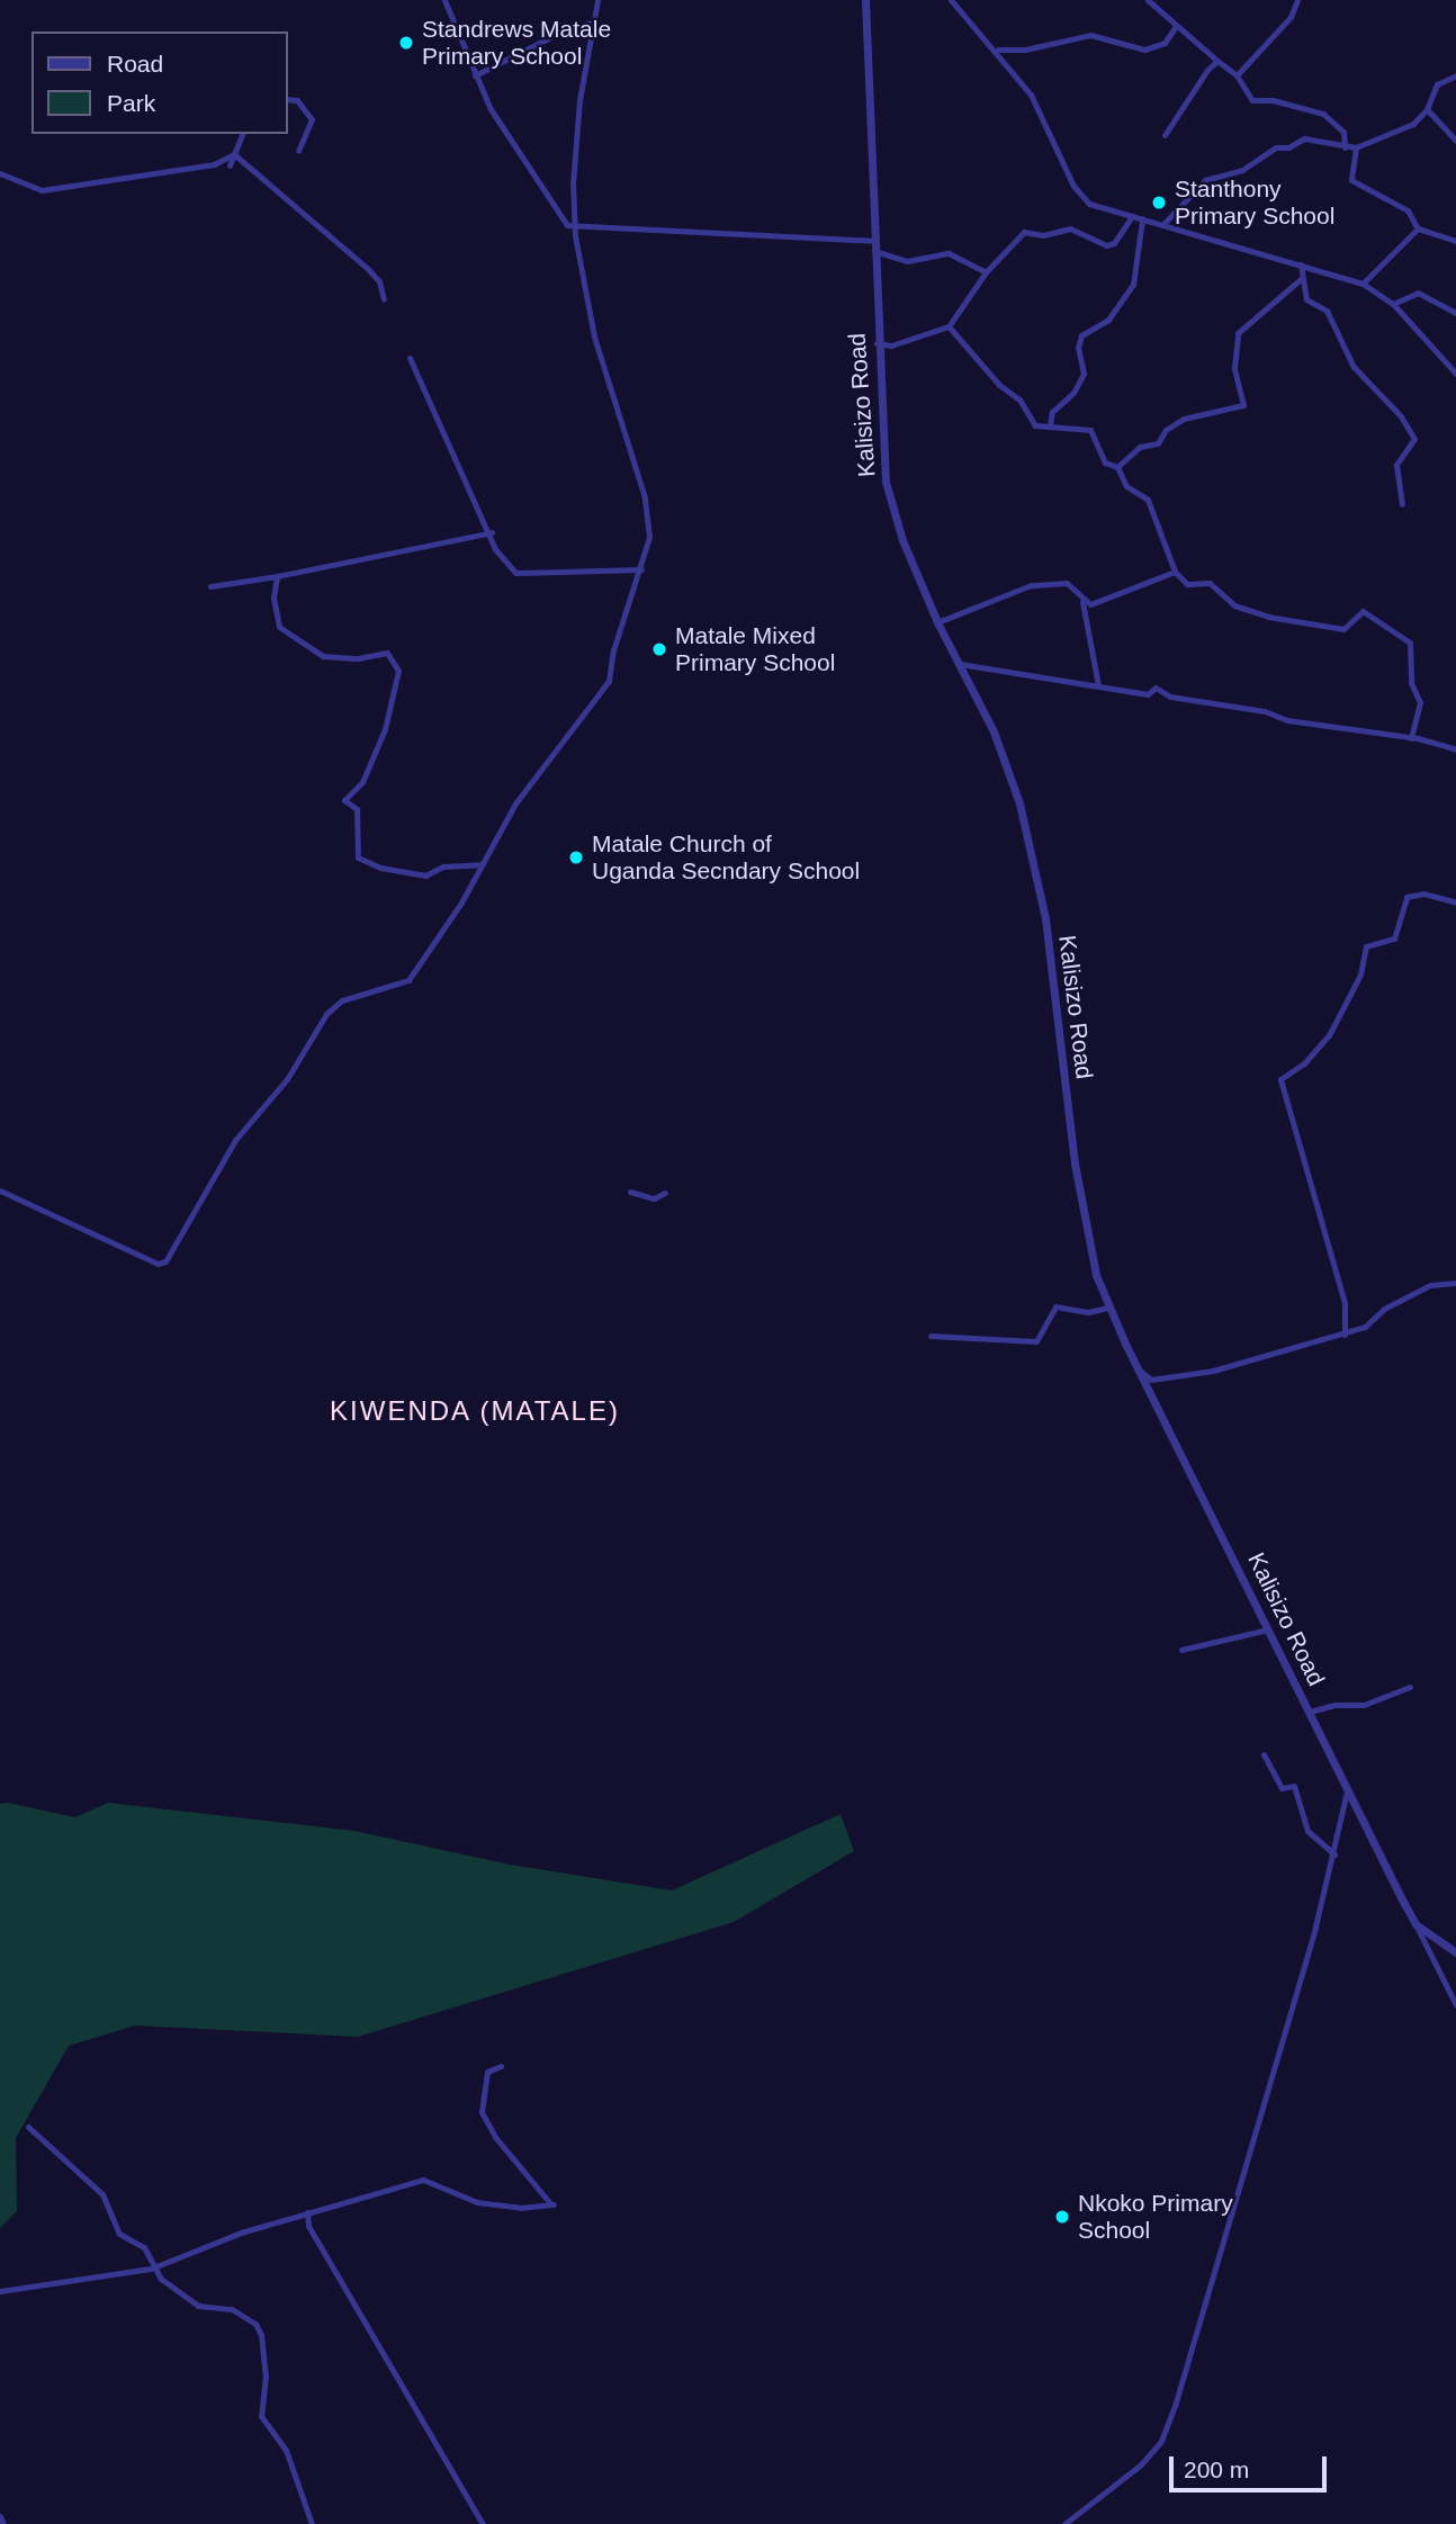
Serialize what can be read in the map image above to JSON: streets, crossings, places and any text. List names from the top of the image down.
{
  "streets": {
    "street": ["Kalisizo Road"]
  },
  "districts": ["KIWENDA (MATALE)"],
  "places": [
    "Standrews Matale Primary School",
    "Stanthony Primary School",
    "Matale Mixed Primary School",
    "Matale Church of Uganda Secndary School",
    "Nkoko Primary School"
  ],
  "legend": ["Road", "Park"],
  "scale_bar": "200 m"
}
